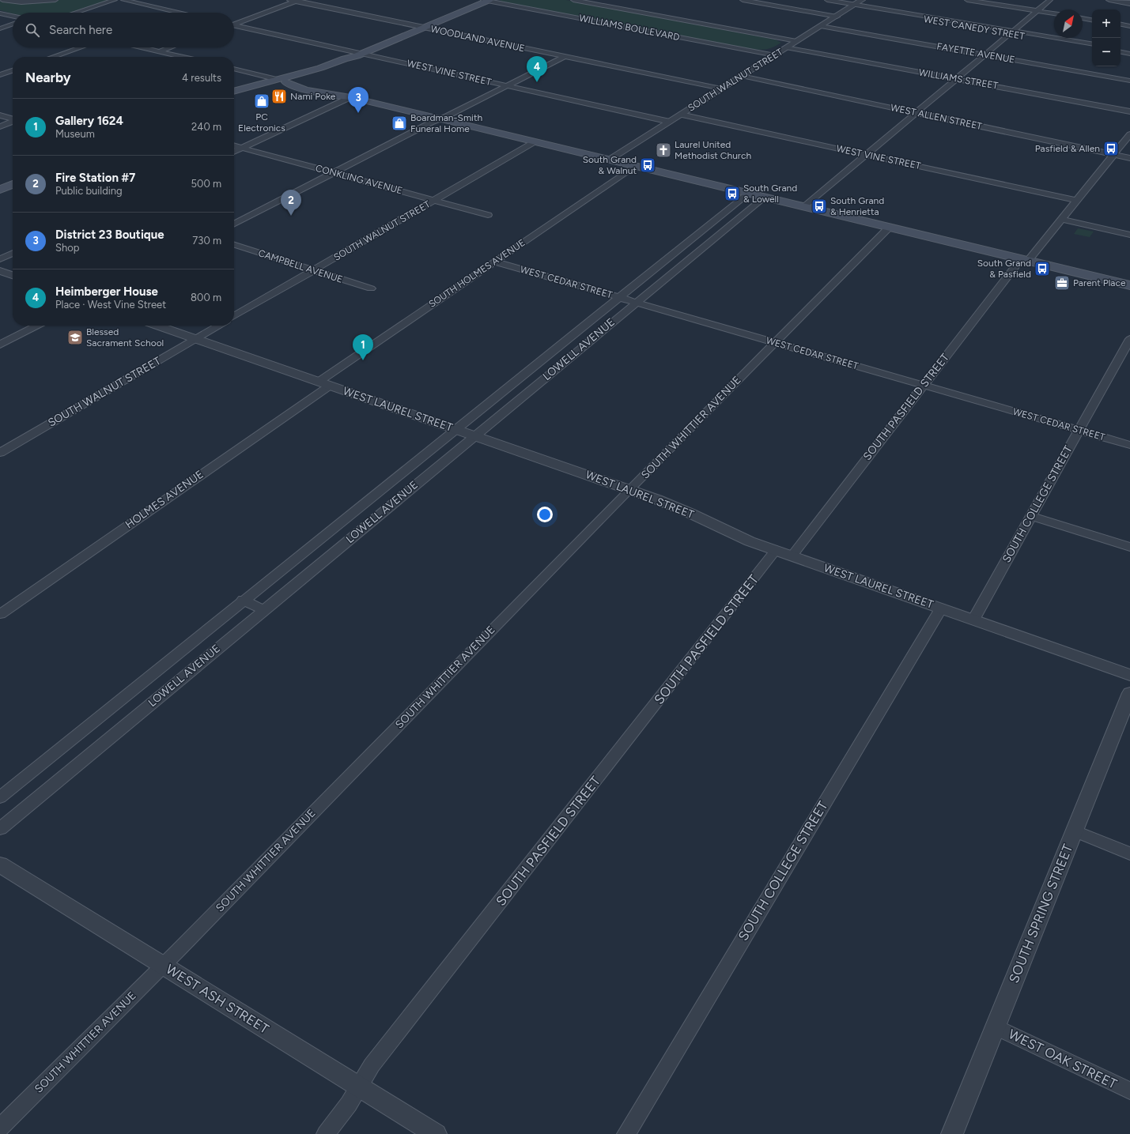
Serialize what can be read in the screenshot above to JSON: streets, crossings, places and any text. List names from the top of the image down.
{
  "streets": {
    "street": [
      "WILLIAMS BOULEVARD",
      "WEST CANEDY STREET",
      "WOODLAND AVENUE",
      "FAYETTE AVENUE",
      "WEST VINE STREET",
      "WILLIAMS STREET",
      "SOUTH WALNUT STREET",
      "WEST ALLEN STREET",
      "CONKLING AVENUE",
      "CAMPBELL AVENUE",
      "SOUTH HOLMES AVENUE",
      "WEST CEDAR STREET",
      "LOWELL AVENUE",
      "SOUTH PASFIELD STREET",
      "WEST LAUREL STREET",
      "SOUTH WHITTIER AVENUE",
      "HOLMES AVENUE",
      "SOUTH COLLEGE STREET",
      "SOUTH SPRING STREET",
      "WEST ASH STREET",
      "WEST OAK STREET"
    ]
  },
  "crossings": [
    ["WILLIAMS BOULEVARD", "SOUTH WALNUT STREET"],
    ["WEST CANEDY STREET", "SOUTH WALNUT STREET"],
    ["WOODLAND AVENUE", "SOUTH WALNUT STREET"],
    ["FAYETTE AVENUE", "SOUTH WALNUT STREET"],
    ["WEST VINE STREET", "SOUTH WALNUT STREET"],
    ["WEST VINE STREET", "SOUTH PASFIELD STREET"],
    ["WILLIAMS STREET", "SOUTH WALNUT STREET"],
    ["SOUTH WALNUT STREET", "WEST ALLEN STREET"],
    ["SOUTH WALNUT STREET", "CONKLING AVENUE"],
    ["SOUTH WALNUT STREET", "CAMPBELL AVENUE"],
    ["SOUTH WALNUT STREET", "WEST LAUREL STREET"],
    ["WEST ALLEN STREET", "SOUTH PASFIELD STREET"],
    ["SOUTH HOLMES AVENUE", "WEST CEDAR STREET"],
    ["SOUTH HOLMES AVENUE", "WEST LAUREL STREET"],
    ["SOUTH HOLMES AVENUE", "HOLMES AVENUE"],
    ["WEST CEDAR STREET", "LOWELL AVENUE"],
    ["WEST CEDAR STREET", "SOUTH PASFIELD STREET"],
    ["WEST CEDAR STREET", "SOUTH WHITTIER AVENUE"],
    ["WEST CEDAR STREET", "SOUTH COLLEGE STREET"],
    ["LOWELL AVENUE", "WEST LAUREL STREET"],
    ["SOUTH PASFIELD STREET", "WEST LAUREL STREET"],
    ["SOUTH PASFIELD STREET", "WEST ASH STREET"],
    ["WEST LAUREL STREET", "SOUTH WHITTIER AVENUE"],
    ["WEST LAUREL STREET", "HOLMES AVENUE"],
    ["WEST LAUREL STREET", "SOUTH COLLEGE STREET"],
    ["SOUTH WHITTIER AVENUE", "WEST ASH STREET"],
    ["SOUTH SPRING STREET", "WEST OAK STREET"]
  ],
  "places": {
    "restaurant": ["Nami Poke"],
    "shop": ["PC Electronics", "Boardman-Smith Funeral Home"],
    "bus stop": [
      "Pasfield & Allen",
      "South Grand & Walnut",
      "South Grand & Lowell",
      "South Grand & Henrietta",
      "South Grand & Pasfield"
    ],
    "church": ["Laurel United Methodist Church"],
    "office": ["Parent Place"],
    "school or university": ["Blessed Sacrament School"]
  },
  "north": "top right",
  "page": {
    "map_buttons": ["+", "−"],
    "search": "Search here",
    "pins": [
      "4",
      "3",
      "2",
      "1"
    ],
    "heading": ["Nearby", "4 results"],
    "list": [
      {
        "mark": "1",
        "name": "Gallery 1624",
        "note": "Museum",
        "value": "240 m"
      },
      {
        "mark": "2",
        "name": "Fire Station #7",
        "note": "Public building",
        "value": "500 m"
      },
      {
        "mark": "3",
        "name": "District 23 Boutique",
        "note": "Shop",
        "value": "730 m"
      },
      {
        "mark": "4",
        "name": "Heimberger House",
        "note": "Place · West Vine Street",
        "value": "800 m"
      }
    ]
  }
}
